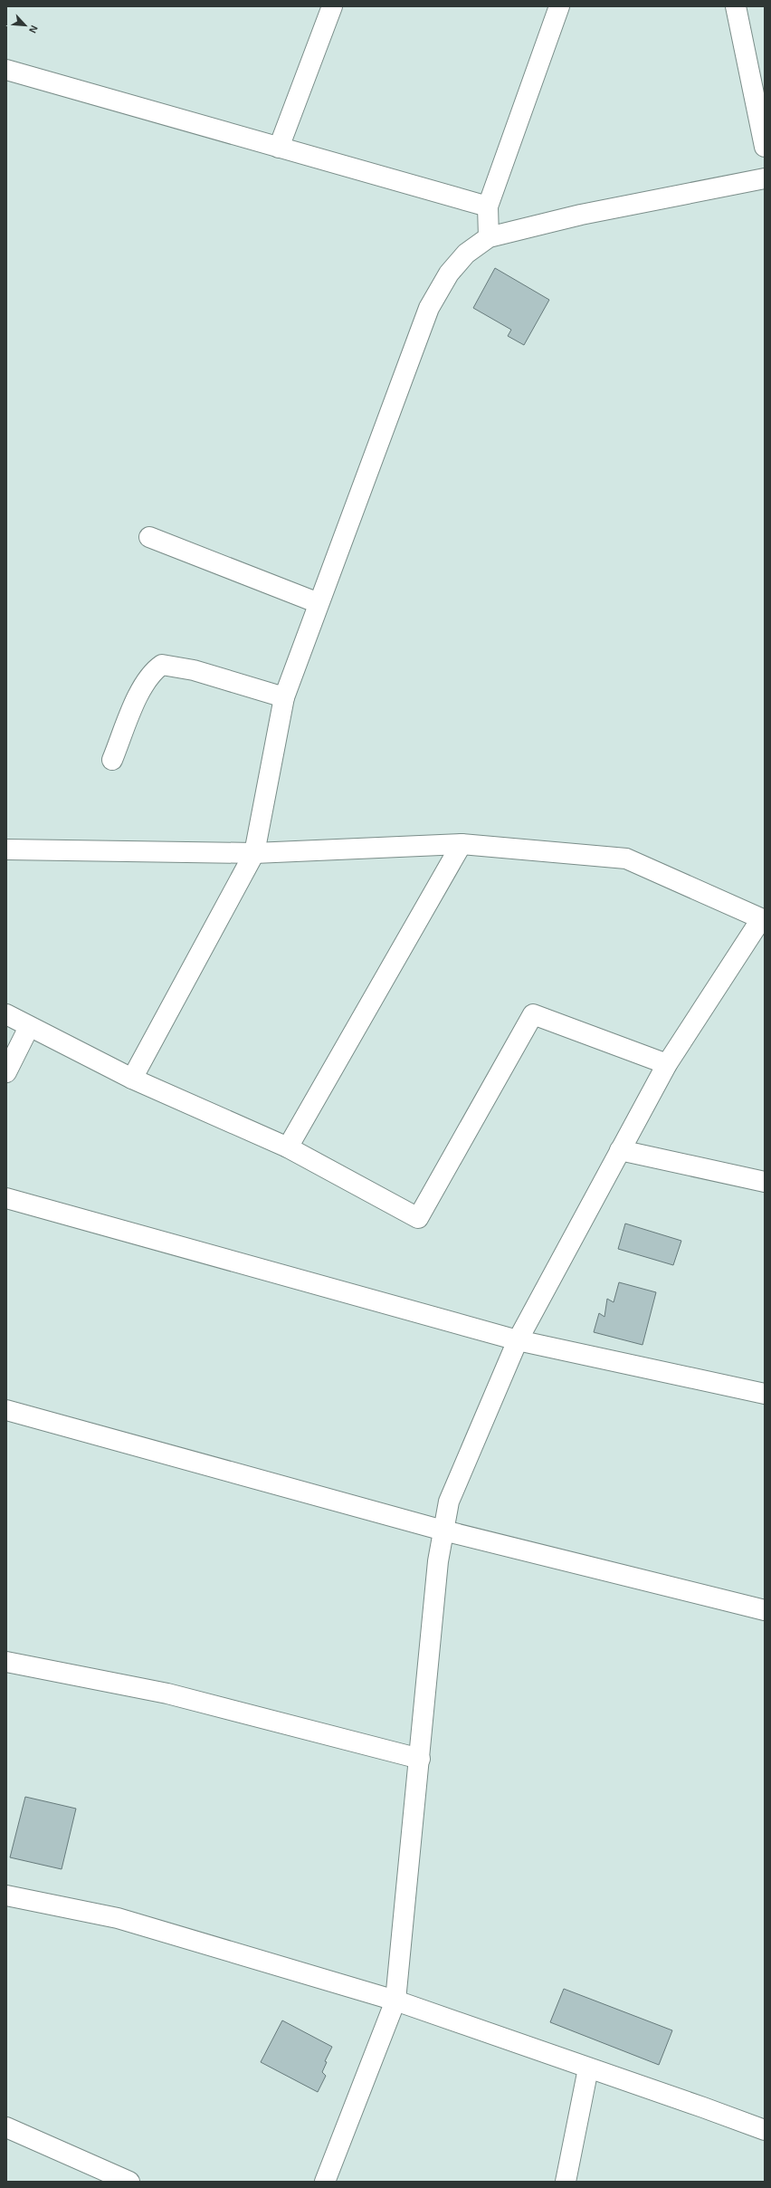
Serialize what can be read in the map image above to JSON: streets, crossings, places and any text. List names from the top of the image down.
{
  "north": "bottom right"
}
